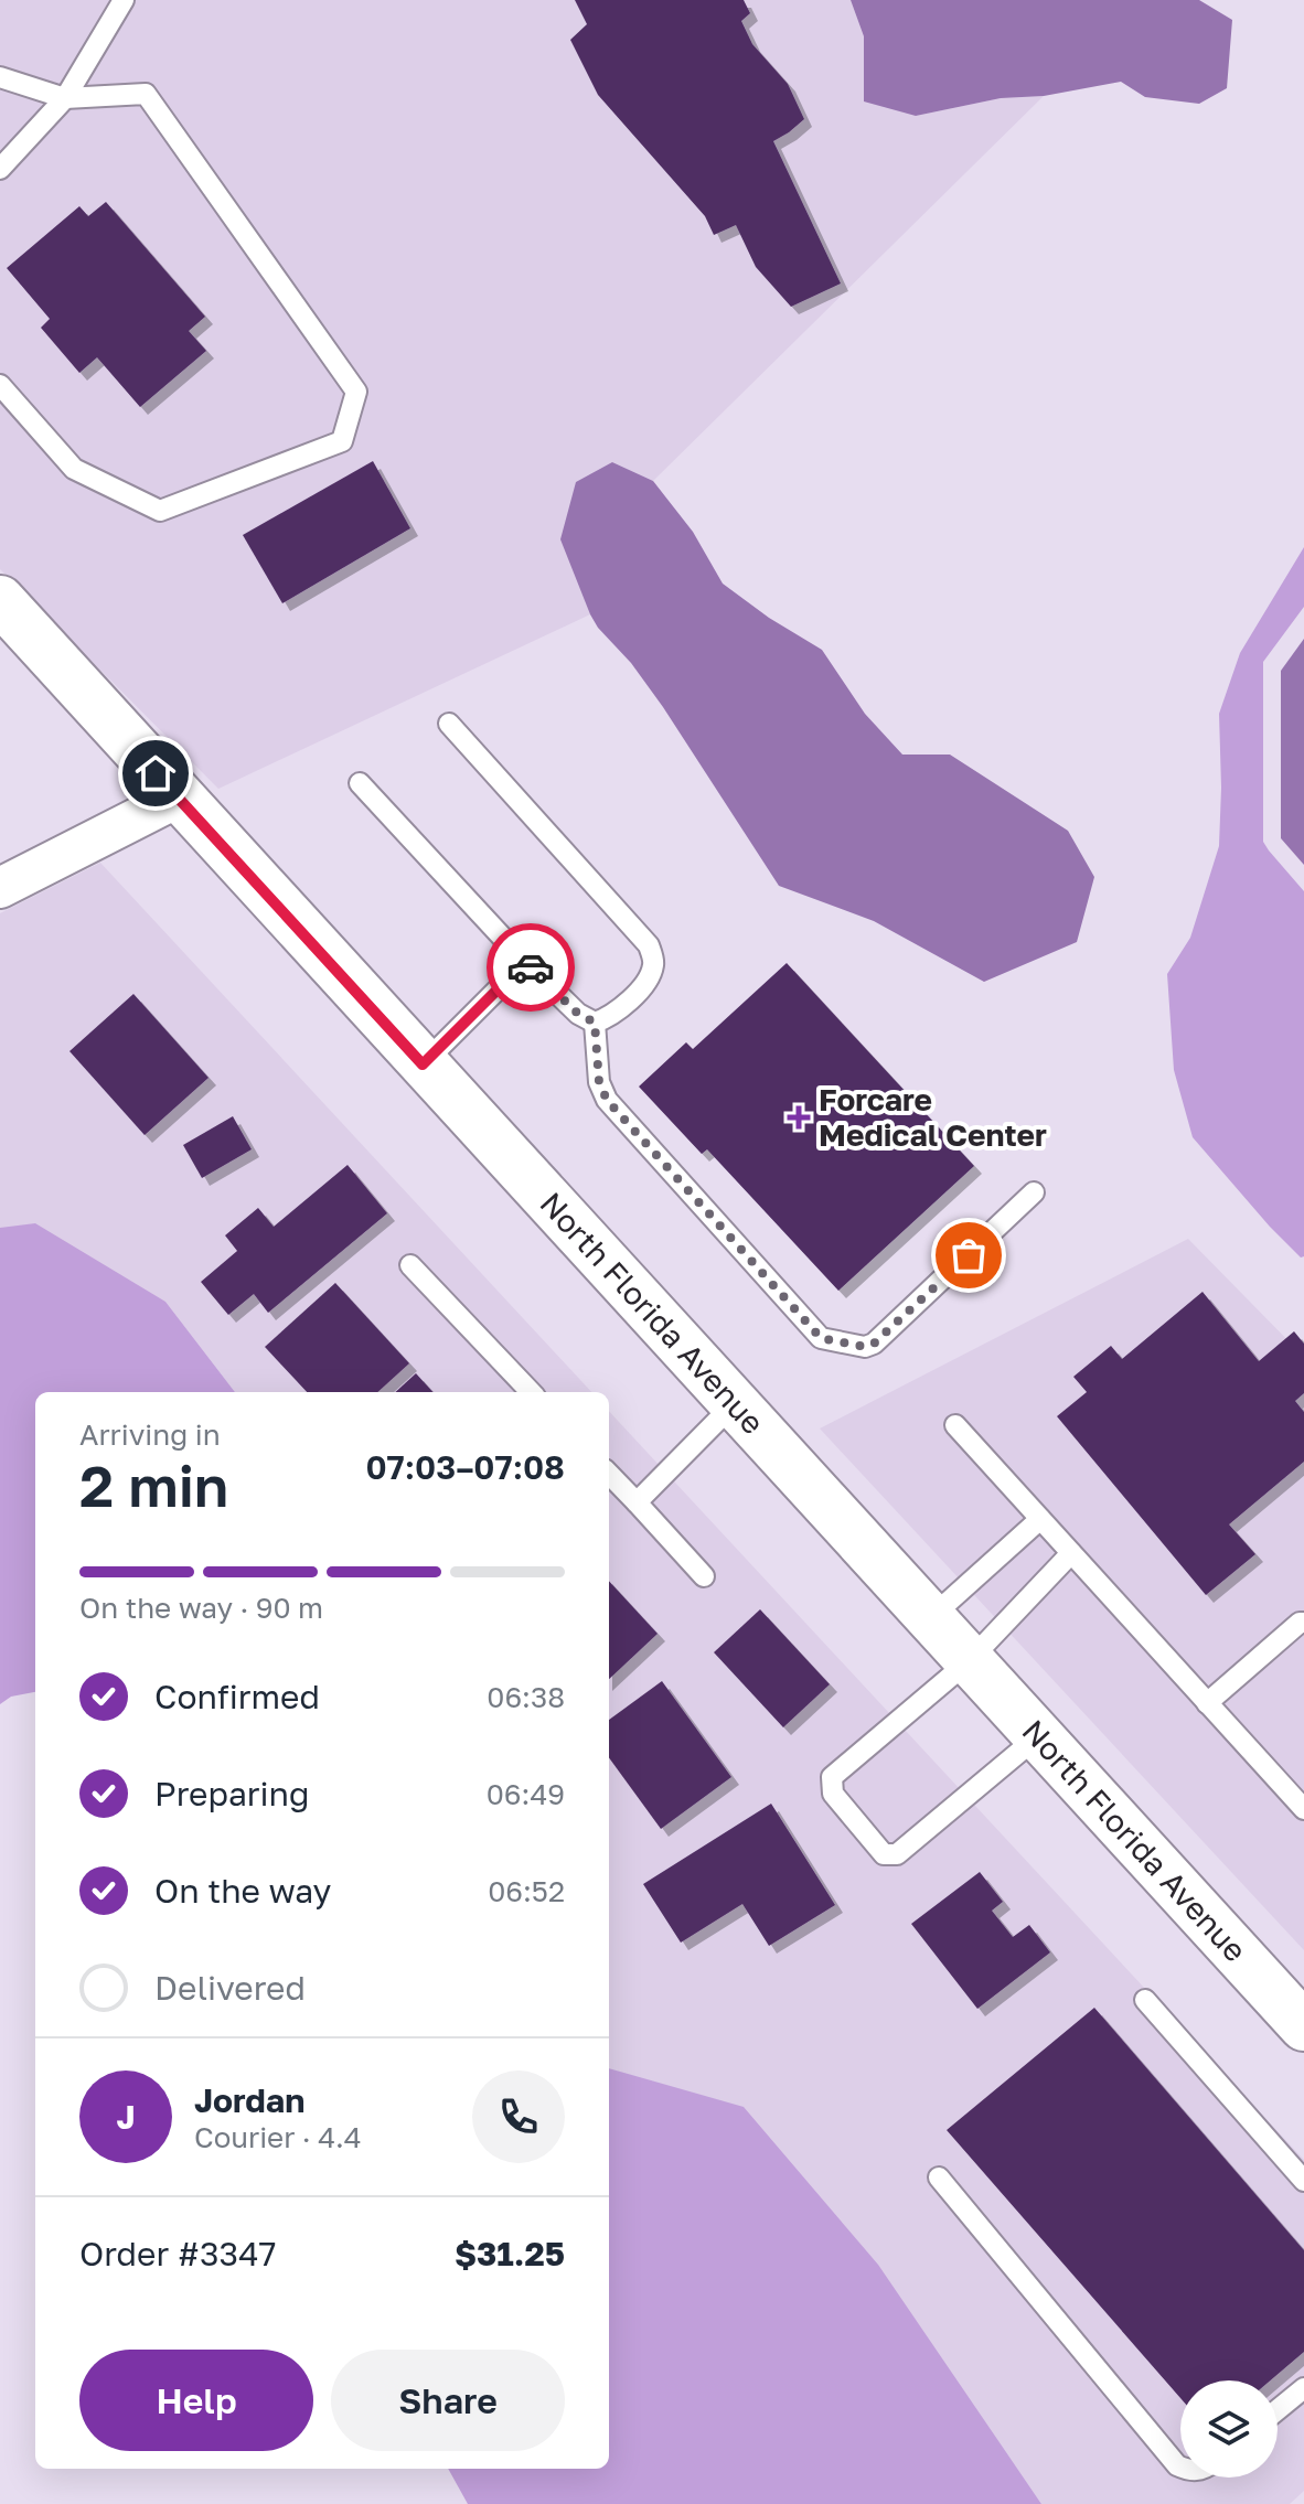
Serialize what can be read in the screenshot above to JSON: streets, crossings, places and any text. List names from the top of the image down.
{
  "streets": {
    "main road": ["North Florida Avenue"]
  },
  "places": {
    "health": ["Forcare Medical Center"]
  },
  "page": {
    "heading": ["2 min", "Arriving in", "07:03–07:08"],
    "panel": [
      "Jordan",
      "Courier · 4.4",
      "Order #3347",
      "$31.25"
    ],
    "bar": "On the way · 90 m",
    "list": [
      ["Confirmed", "06:38"],
      ["Preparing", "06:49"],
      ["On the way", "06:52"],
      "Delivered"
    ],
    "round": "J",
    "buttons": ["Help", "Share"]
  }
}
